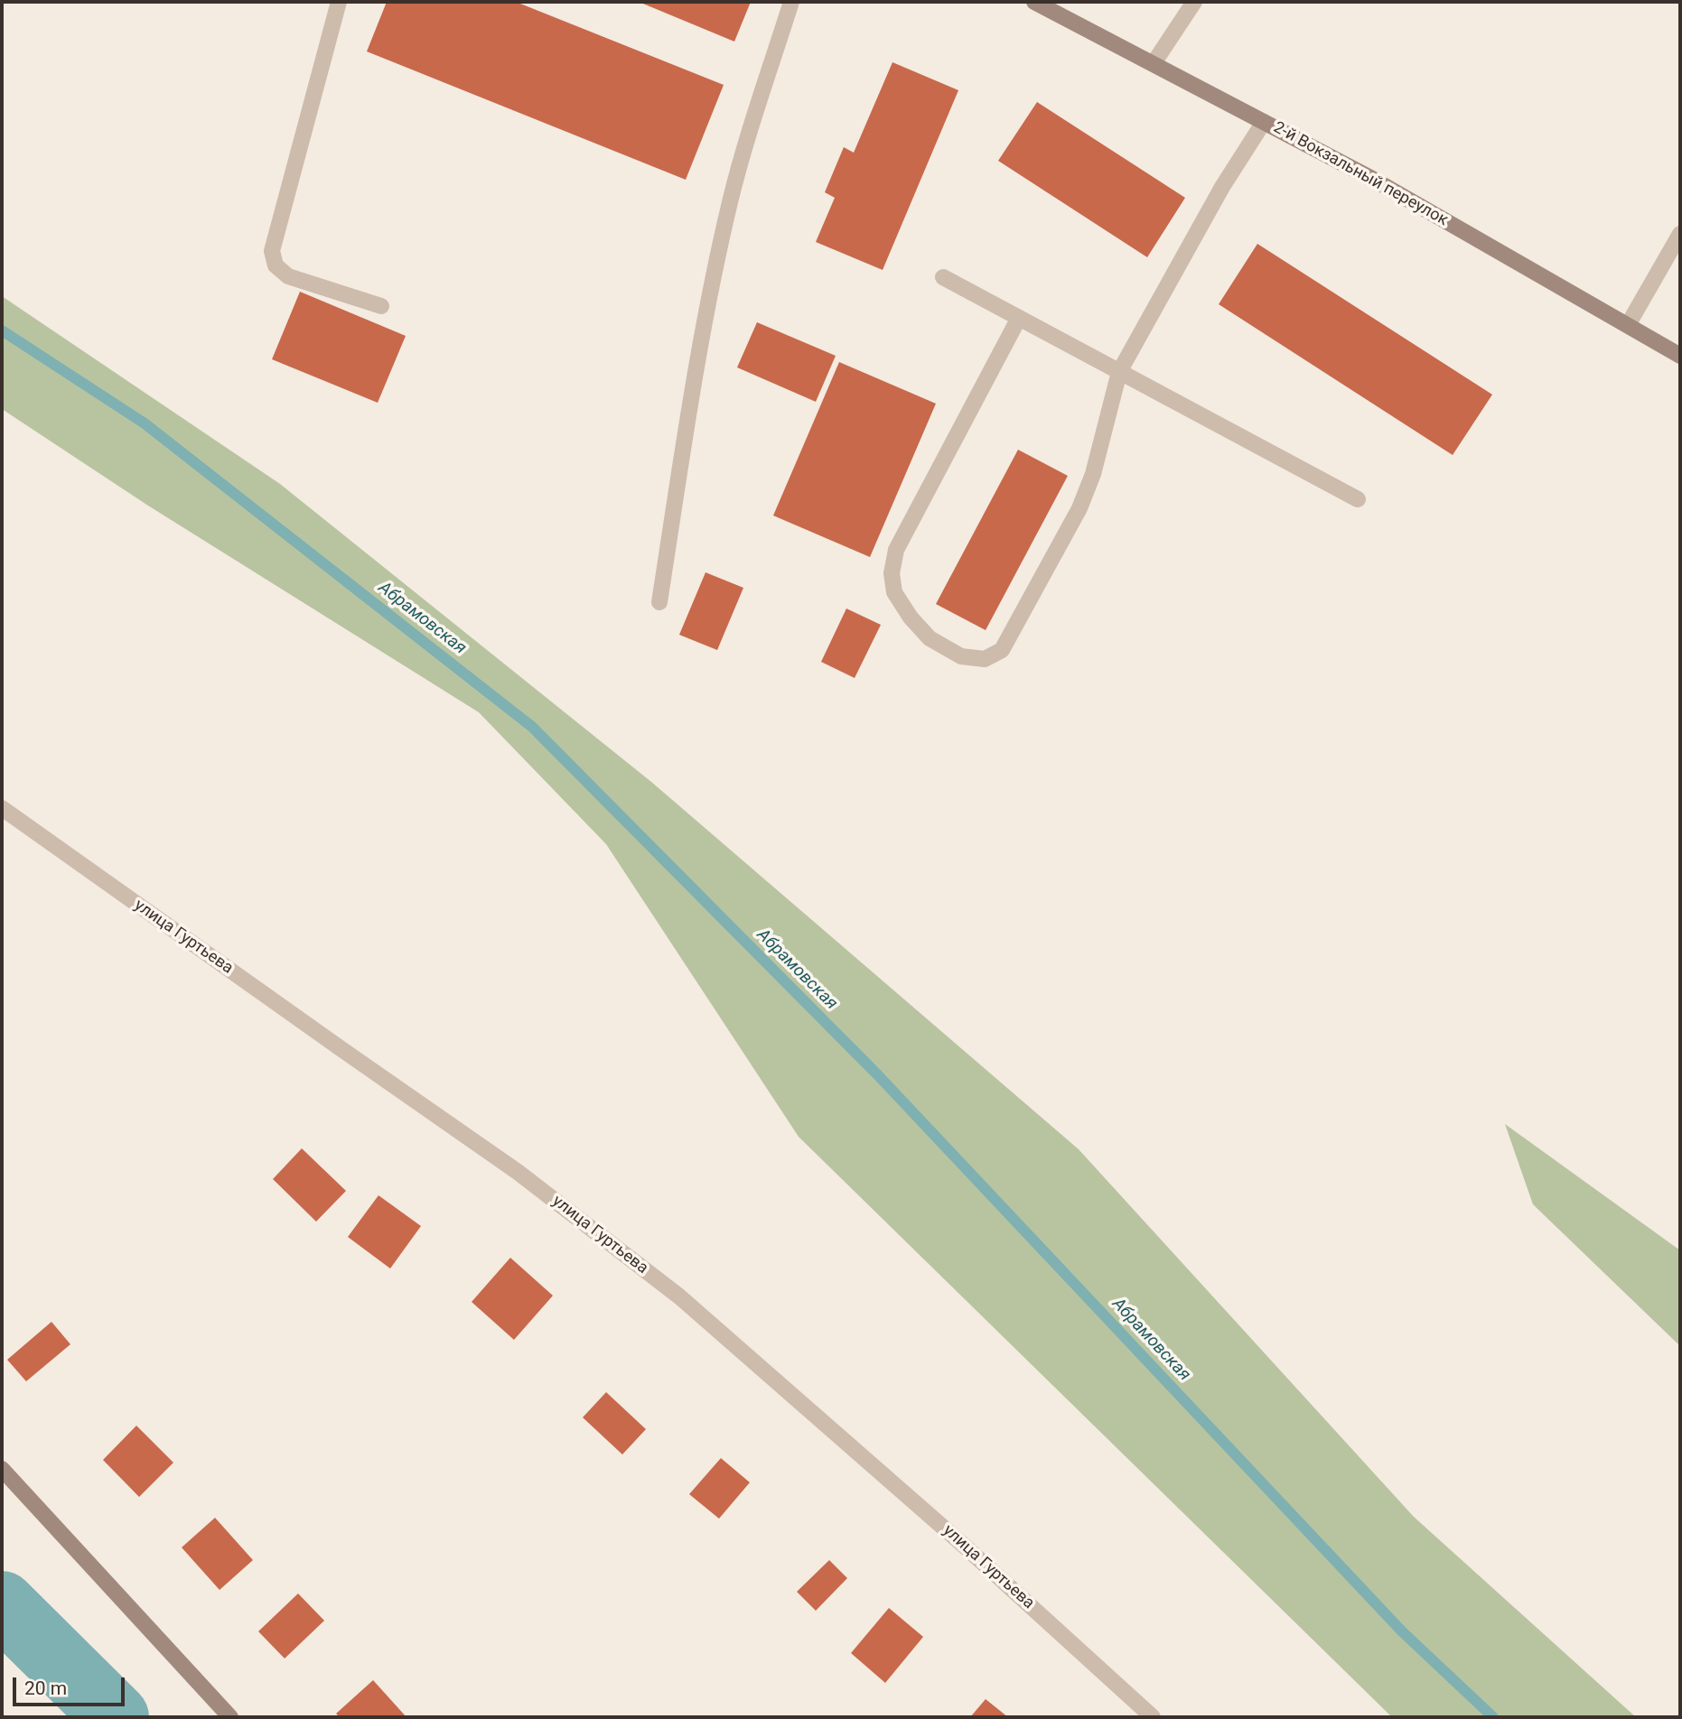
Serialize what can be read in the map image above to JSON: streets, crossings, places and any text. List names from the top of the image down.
{
  "streets": {
    "street": ["2-й Вокзальный переулок", "улица Гуртьева"]
  },
  "water": ["Абрамовская"],
  "scale_bar": "20 m"
}
